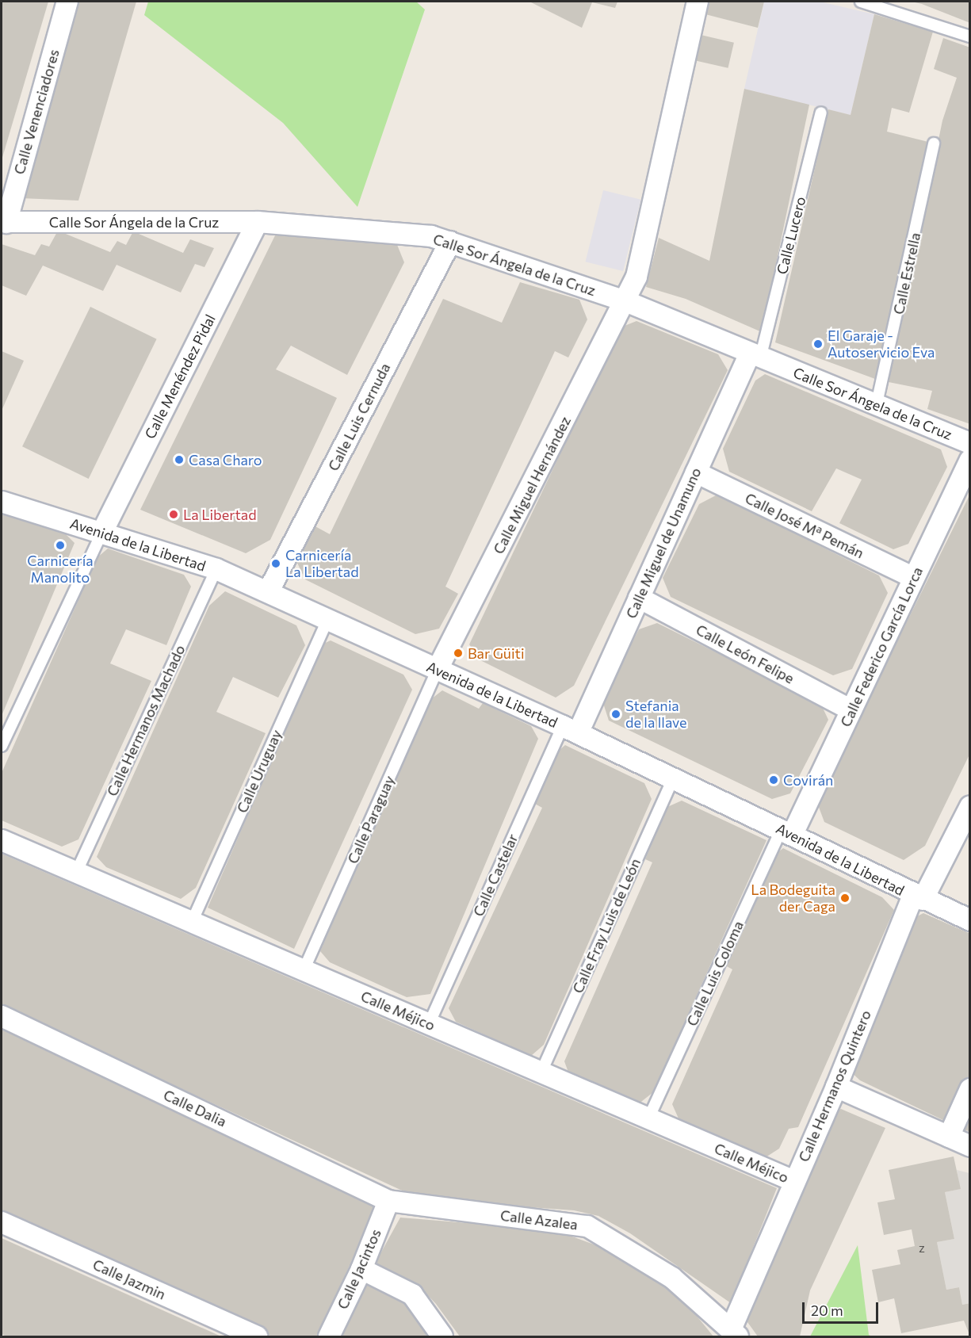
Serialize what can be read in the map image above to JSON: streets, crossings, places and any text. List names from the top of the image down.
{
  "streets": {
    "street": [
      "Calle Venenciadores",
      "Calle Sor Ángela de la Cruz",
      "Calle Menéndez Pidal",
      "Calle Luis Cernuda",
      "Calle Miguel Hernández",
      "Calle José Mª Pemán",
      "Calle Miguel de Unamuno",
      "Avenida de la Libertad",
      "Calle Federico García Lorca",
      "Calle León Felipe",
      "Calle Méjico",
      "Calle Hermanos Quintero",
      "Calle Dalia",
      "Calle Azalea",
      "Calle Jacintos",
      "Calle Jazmin"
    ],
    "lane": [
      "Calle Lucero",
      "Calle Estrella",
      "Calle Hermanos Machado",
      "Calle Uruguay",
      "Calle Paraguay",
      "Calle Castelar",
      "Calle Fray Luis de León",
      "Calle Luis Coloma"
    ]
  },
  "crossings": [
    ["Calle Venenciadores", "Calle Sor Ángela de la Cruz"],
    ["Calle Sor Ángela de la Cruz", "Calle Lucero"],
    ["Calle Sor Ángela de la Cruz", "Calle Estrella"],
    ["Calle Sor Ángela de la Cruz", "Calle Menéndez Pidal"],
    ["Calle Sor Ángela de la Cruz", "Calle Luis Cernuda"],
    ["Calle Sor Ángela de la Cruz", "Calle Miguel Hernández"],
    ["Calle Sor Ángela de la Cruz", "Calle Miguel de Unamuno"],
    ["Calle Lucero", "Calle Miguel de Unamuno"],
    ["Calle Menéndez Pidal", "Avenida de la Libertad"],
    ["Calle Luis Cernuda", "Avenida de la Libertad"],
    ["Calle Miguel Hernández", "Avenida de la Libertad"],
    ["Calle Miguel Hernández", "Calle Paraguay"],
    ["Calle José Mª Pemán", "Calle Miguel de Unamuno"],
    ["Calle José Mª Pemán", "Calle Federico García Lorca"],
    ["Calle Miguel de Unamuno", "Avenida de la Libertad"],
    ["Calle Miguel de Unamuno", "Calle León Felipe"],
    ["Calle Miguel de Unamuno", "Calle Castelar"],
    ["Avenida de la Libertad", "Calle Federico García Lorca"],
    ["Avenida de la Libertad", "Calle Hermanos Machado"],
    ["Avenida de la Libertad", "Calle Uruguay"],
    ["Avenida de la Libertad", "Calle Paraguay"],
    ["Avenida de la Libertad", "Calle Castelar"],
    ["Avenida de la Libertad", "Calle Fray Luis de León"],
    ["Avenida de la Libertad", "Calle Luis Coloma"],
    ["Avenida de la Libertad", "Calle Hermanos Quintero"],
    ["Calle Federico García Lorca", "Calle León Felipe"],
    ["Calle Federico García Lorca", "Calle Luis Coloma"],
    ["Calle Hermanos Machado", "Calle Méjico"],
    ["Calle Uruguay", "Calle Méjico"],
    ["Calle Paraguay", "Calle Méjico"],
    ["Calle Castelar", "Calle Méjico"],
    ["Calle Fray Luis de León", "Calle Méjico"],
    ["Calle Luis Coloma", "Calle Méjico"],
    ["Calle Méjico", "Calle Hermanos Quintero"],
    ["Calle Hermanos Quintero", "Calle Azalea"],
    ["Calle Dalia", "Calle Azalea"],
    ["Calle Dalia", "Calle Jacintos"],
    ["Calle Azalea", "Calle Jacintos"]
  ],
  "places": [
    "El Garaje - Autoservicio Eva",
    "Casa Charo",
    "La Libertad",
    "Carnicería Manolito",
    "Carnicería La Libertad",
    "Bar Güiti",
    "Stefania de la llave",
    "Covirán",
    "La Bodeguita der Caga"
  ],
  "house_numbers": ["z"],
  "scale_bar": "20 m"
}
